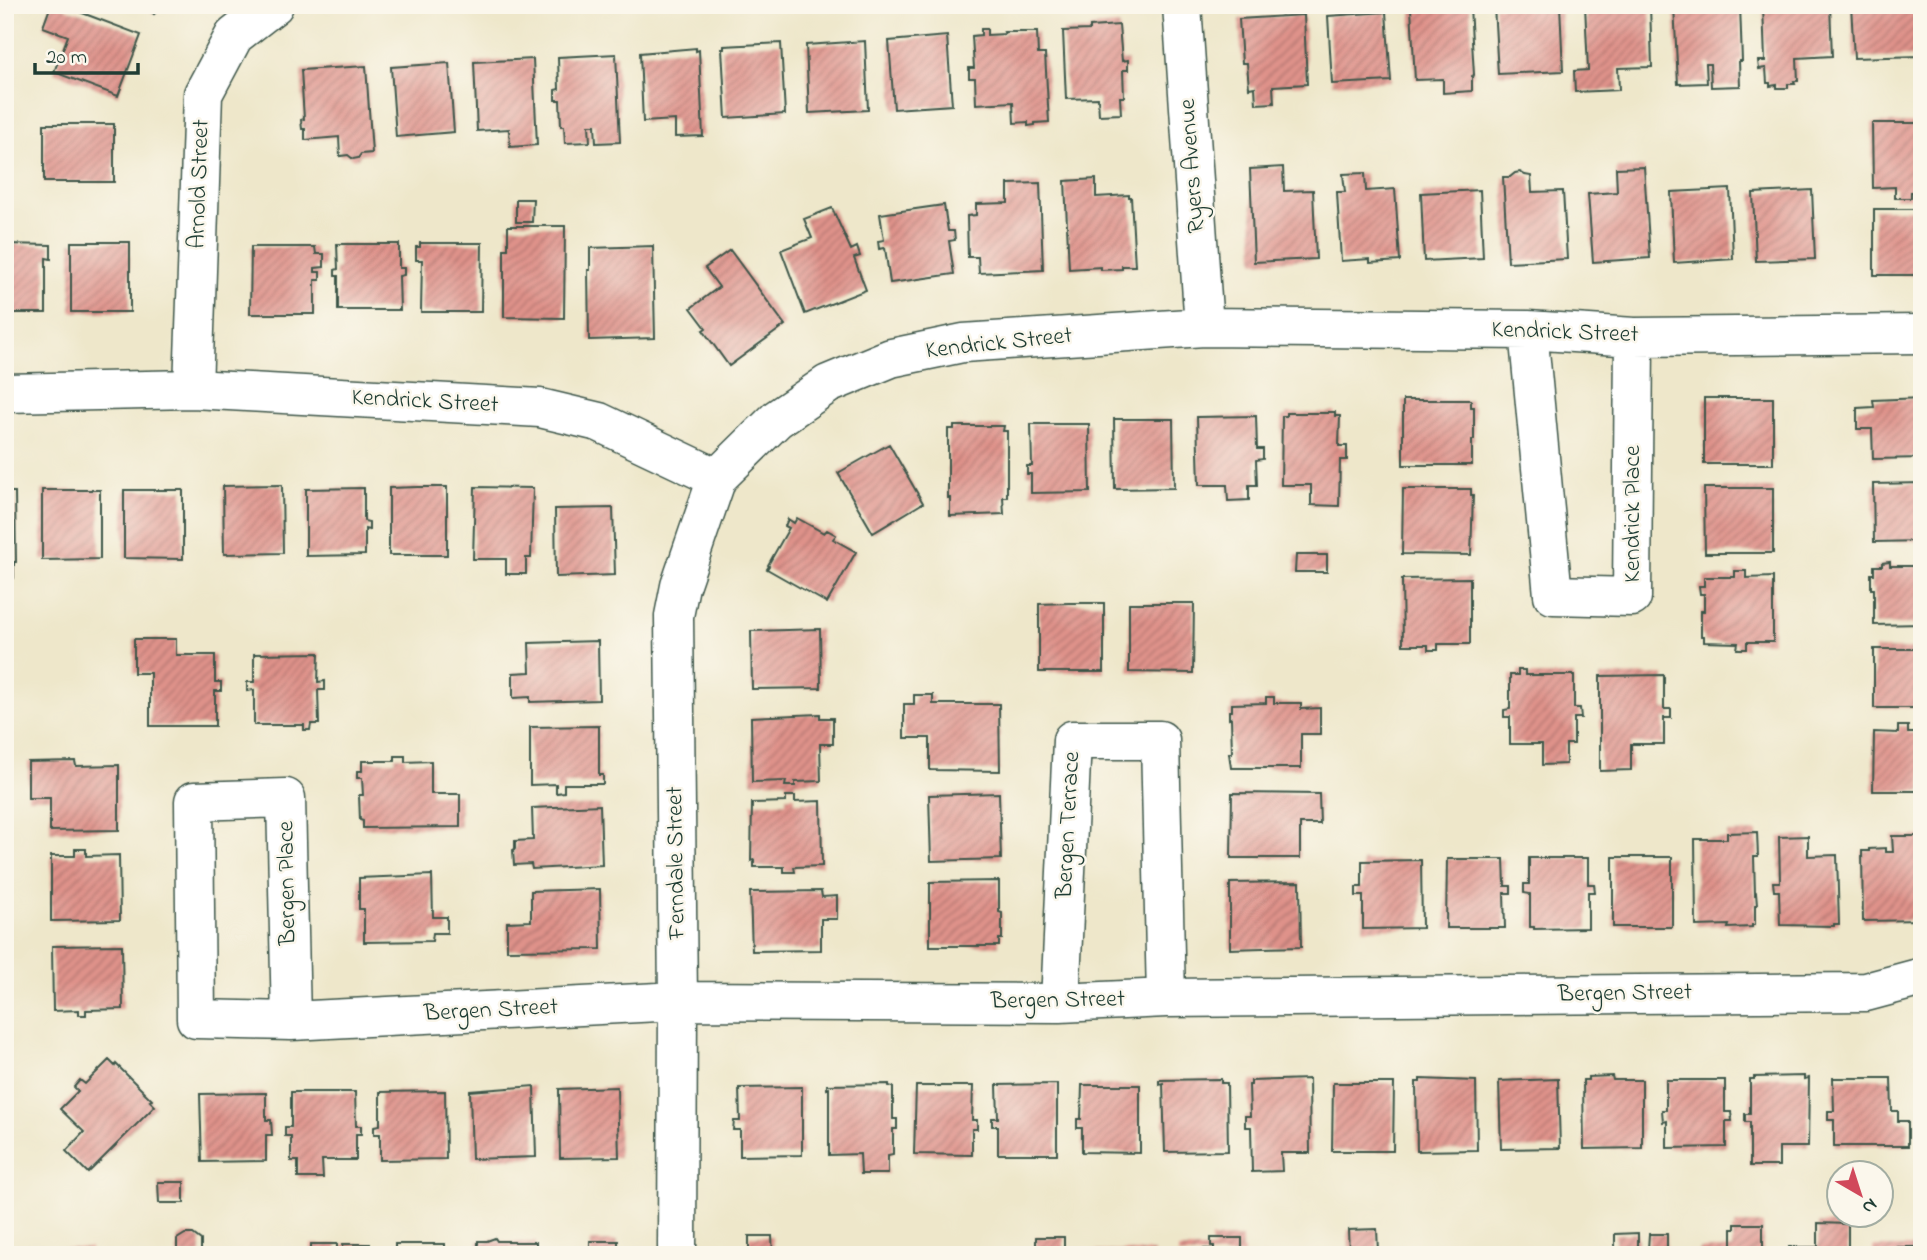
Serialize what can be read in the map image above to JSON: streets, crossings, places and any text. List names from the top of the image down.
{
  "streets": {
    "street": [
      "Ryers Avenue",
      "Arnold Street",
      "Kendrick Street",
      "Kendrick Place",
      "Bergen Terrace",
      "Ferndale Street",
      "Bergen Place",
      "Bergen Street"
    ]
  },
  "crossings": [
    ["Ryers Avenue", "Kendrick Street"],
    ["Arnold Street", "Kendrick Street"],
    ["Kendrick Street", "Kendrick Place"],
    ["Kendrick Street", "Ferndale Street"],
    ["Bergen Terrace", "Bergen Street"],
    ["Ferndale Street", "Bergen Street"],
    ["Bergen Place", "Bergen Street"]
  ],
  "scale_bar": "20 m",
  "north": "bottom right"
}
